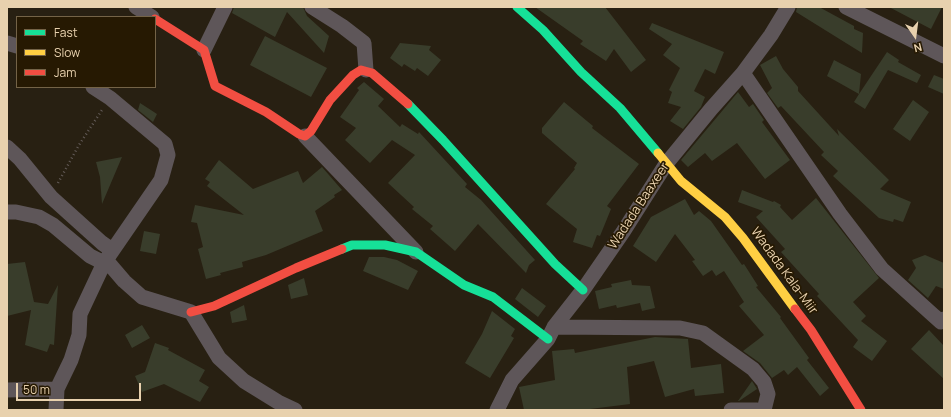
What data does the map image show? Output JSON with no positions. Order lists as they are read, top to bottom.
{
  "streets": {
    "street": ["Wadada Baaxeer", "Wadada Kala-Miir"]
  },
  "crossings": [
    ["Wadada Baaxeer", "Wadada Kala-Miir"]
  ],
  "legend": ["Fast", "Slow", "Jam"],
  "scale_bar": "50 m",
  "north": "bottom"
}
